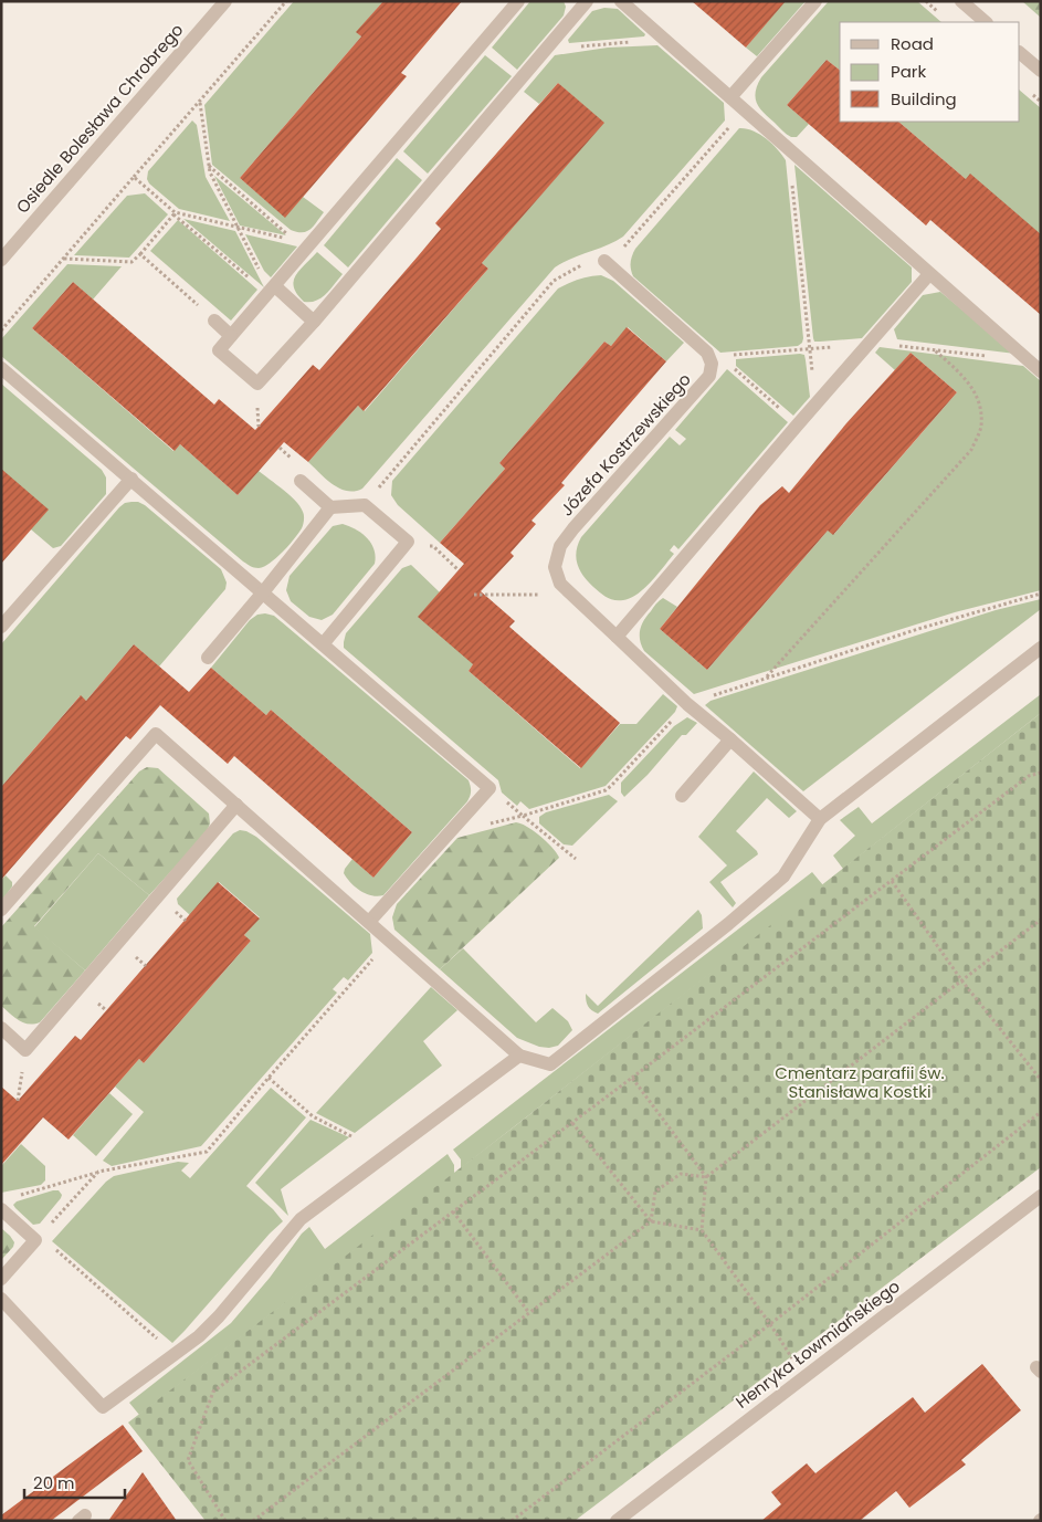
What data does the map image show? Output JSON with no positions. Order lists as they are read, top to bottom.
{
  "streets": {
    "street": ["Osiedle Bolesława Chrobrego", "Józefa Kostrzewskiego", "Henryka Łowmiańskiego"]
  },
  "parks": ["Cmentarz parafii św. Stanisława Kostki"],
  "legend": ["Road", "Park", "Building"],
  "scale_bar": "20 m"
}
